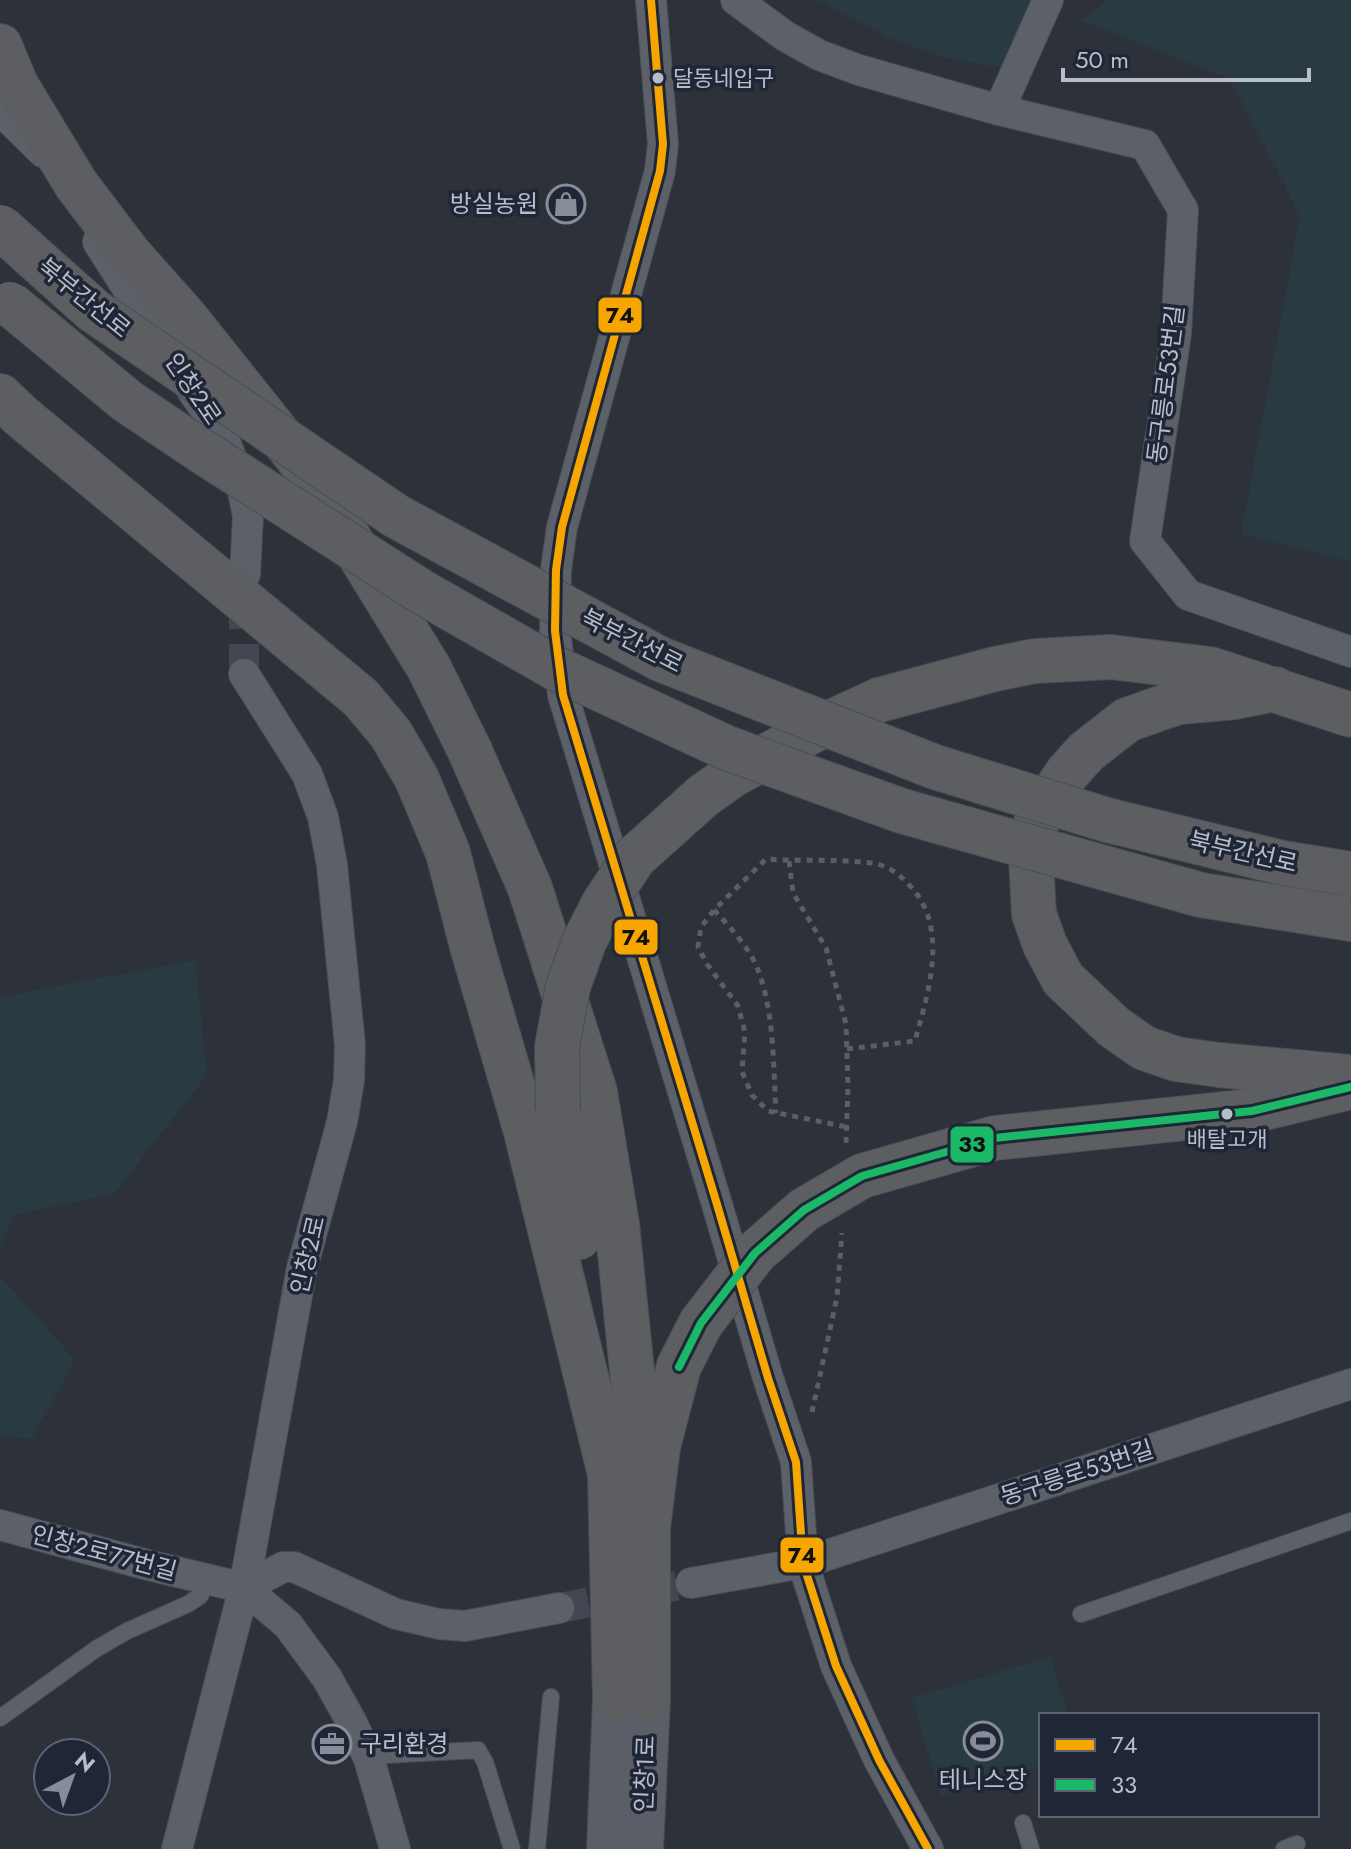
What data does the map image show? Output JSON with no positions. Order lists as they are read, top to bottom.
{
  "streets": {
    "highway": ["북부간선로"],
    "street": [
      "동구릉로53번길",
      "인창2로",
      "인창2로77번길",
      "인창1로"
    ]
  },
  "crossings": [
    ["인창2로", "인창2로77번길"]
  ],
  "places": {
    "other": ["달동네입구", "배탈고개"],
    "shop": ["방실농원"],
    "sports": ["테니스장"],
    "office": ["구리환경"]
  },
  "lines": ["transit line 74", "transit line 33"],
  "legend": ["74", "33"],
  "scale_bar": "50 m",
  "north": "top right"
}
